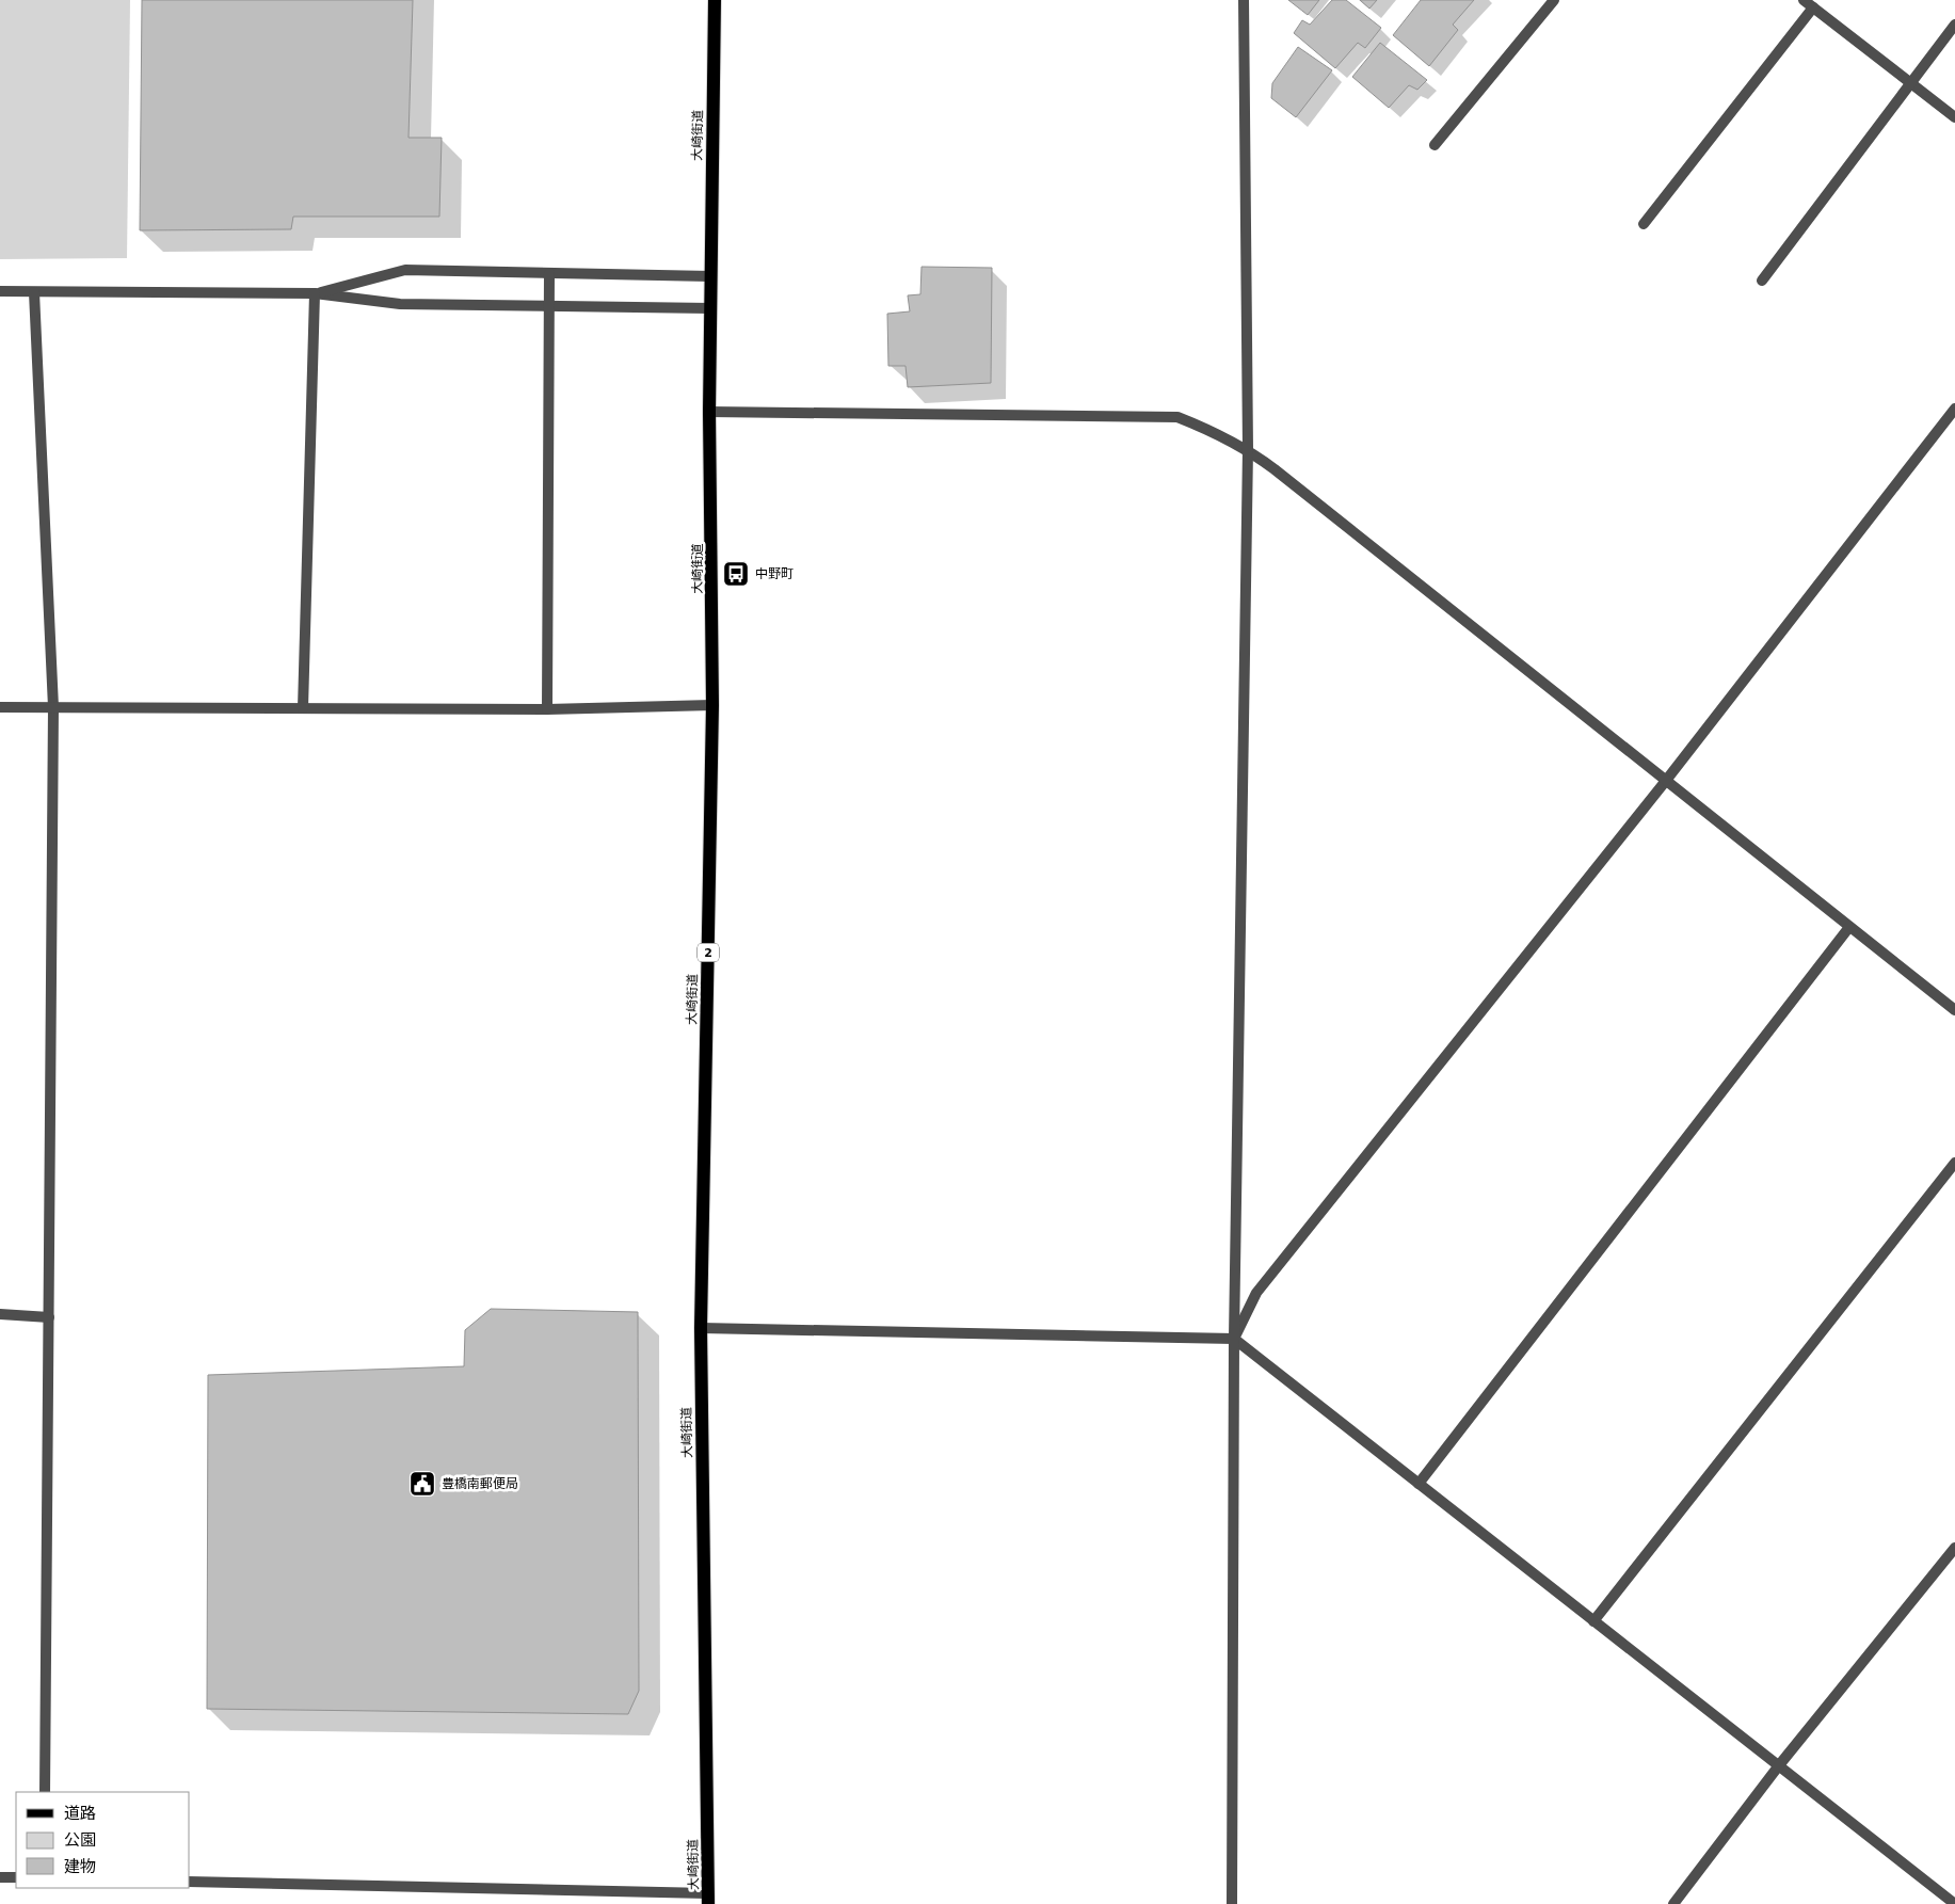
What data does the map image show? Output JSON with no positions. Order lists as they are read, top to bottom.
{
  "streets": {
    "main road": ["大崎街道", "2"]
  },
  "places": {
    "bus stop": ["中野町"],
    "public building": ["豊橋南郵便局"]
  },
  "legend": ["道路", "公園", "建物"]
}
